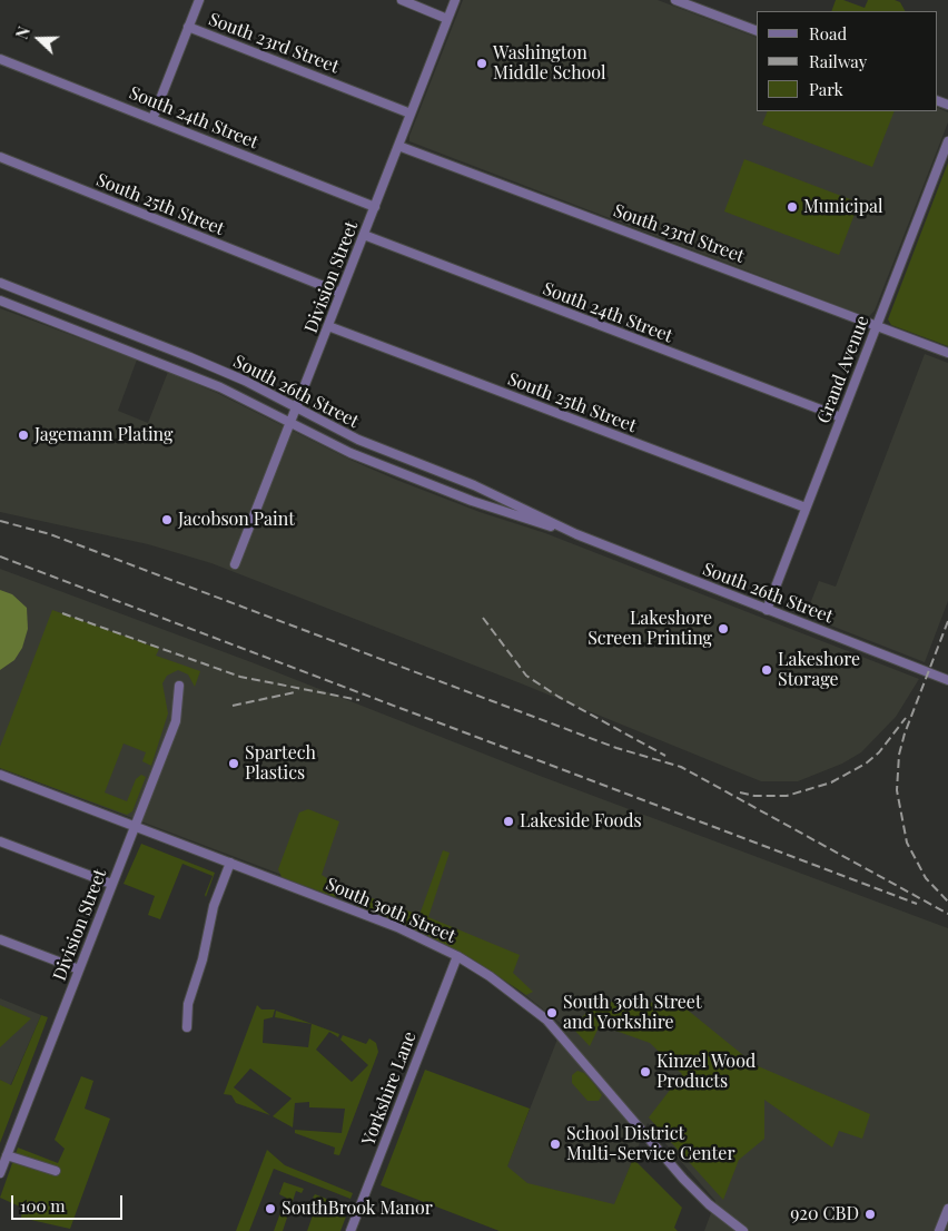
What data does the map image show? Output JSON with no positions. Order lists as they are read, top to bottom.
{
  "streets": {
    "street": [
      "South 23rd Street",
      "South 24th Street",
      "South 25th Street",
      "Division Street",
      "Grand Avenue",
      "South 26th Street",
      "South 30th Street",
      "Yorkshire Lane"
    ]
  },
  "crossings": [
    ["South 23rd Street", "Division Street"],
    ["South 23rd Street", "Grand Avenue"],
    ["South 24th Street", "Division Street"],
    ["South 24th Street", "Grand Avenue"],
    ["South 25th Street", "Division Street"],
    ["South 25th Street", "Grand Avenue"],
    ["Division Street", "South 26th Street"],
    ["Division Street", "South 30th Street"],
    ["Grand Avenue", "South 26th Street"],
    ["South 30th Street", "Yorkshire Lane"]
  ],
  "places": [
    "Washington Middle School",
    "Municipal",
    "Jagemann Plating",
    "Jacobson Paint",
    "Lakeshore Screen Printing",
    "Lakeshore Storage",
    "Spartech Plastics",
    "Lakeside Foods",
    "South 30th Street and Yorkshire",
    "Kinzel Wood Products",
    "School District Multi-Service Center",
    "SouthBrook Manor",
    "920 CBD"
  ],
  "legend": ["Road", "Railway", "Park"],
  "scale_bar": "100 m",
  "north": "left"
}
